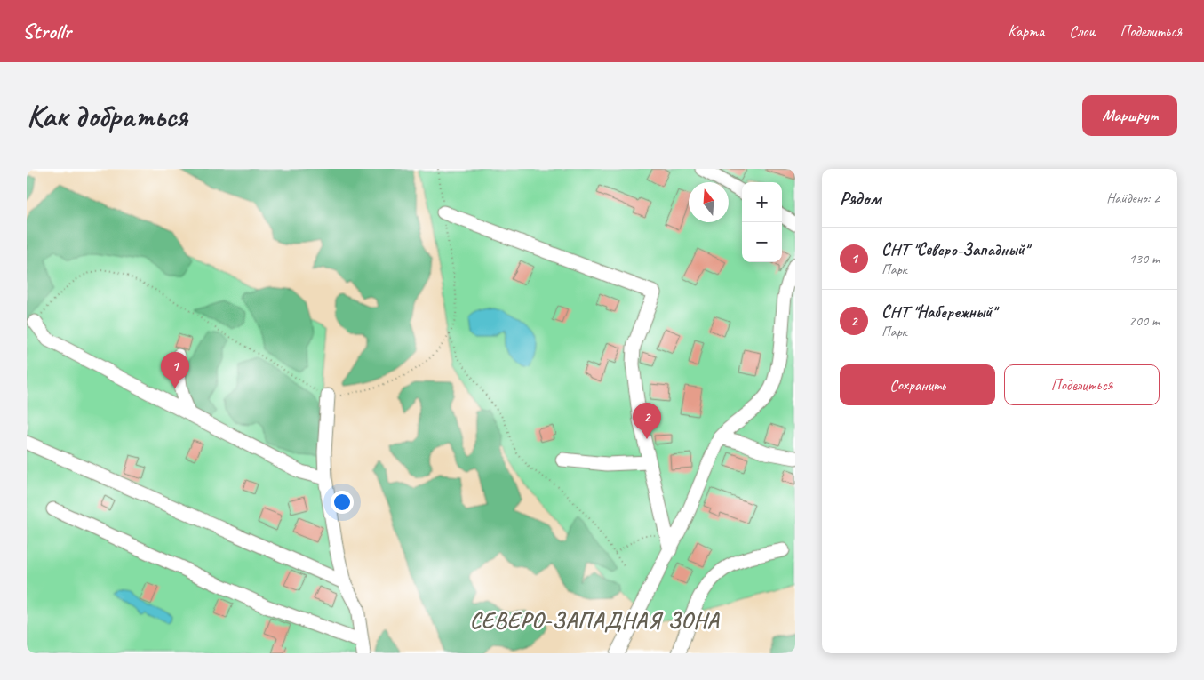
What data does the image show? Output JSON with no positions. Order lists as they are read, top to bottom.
{
  "districts": ["СЕВЕРО-ЗАПАДНАЯ ЗОНА"],
  "north": "top",
  "page": {
    "header": "Strollr",
    "nav": ["Карта", "Слои", "Поделиться"],
    "buttons": [
      "Маршрут",
      ["Сохранить", "Поделиться"]
    ],
    "title": "Как добраться",
    "heading": ["Рядом", "Найдено: 2"],
    "map_buttons": ["+", "−"],
    "list": [
      {
        "mark": "1",
        "name": "СНТ \"Северо-Западный\"",
        "note": "Парк",
        "value": "130 m"
      },
      {
        "mark": "2",
        "name": "СНТ \"Набережный\"",
        "note": "Парк",
        "value": "200 m"
      }
    ],
    "pins": ["1", "2"]
  }
}
